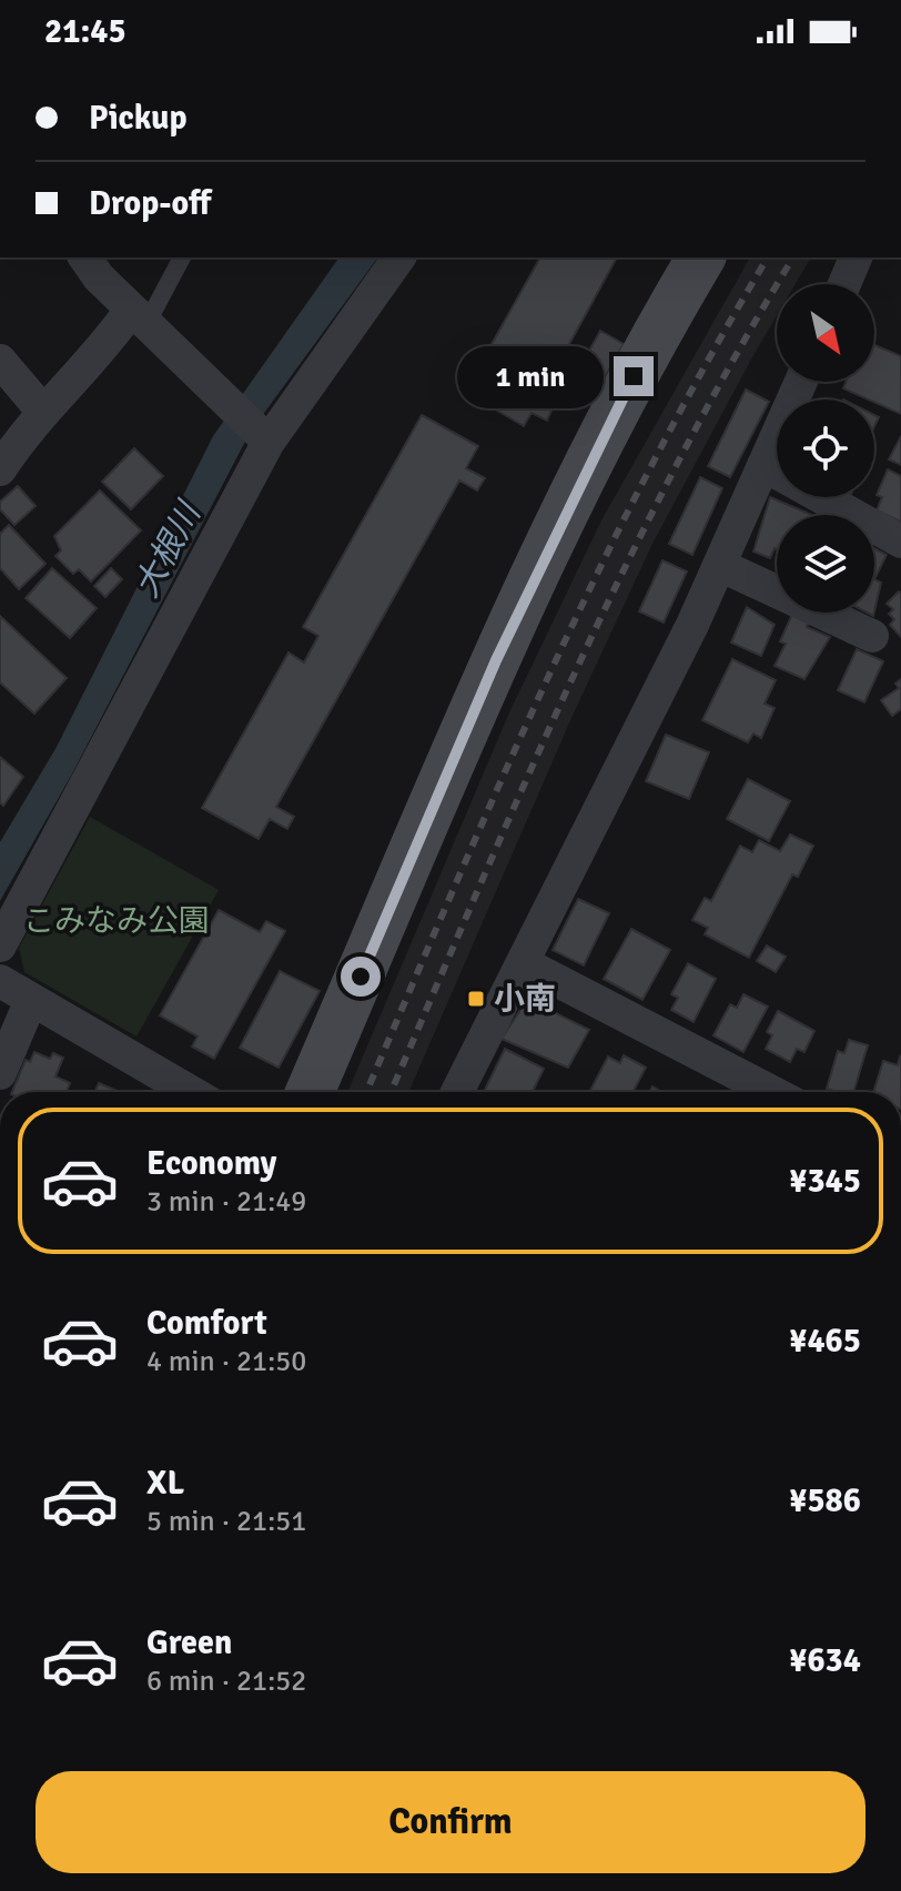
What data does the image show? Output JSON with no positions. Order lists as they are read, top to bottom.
{
  "water": ["大根川"],
  "parks": ["こみなみ公園"],
  "places": {
    "transit": ["小南"]
  },
  "north": "bottom right",
  "page": {
    "status": "21:45",
    "banner": ["Pickup", "Drop-off"],
    "bubble": "1 min",
    "list": [
      {
        "name": "Economy",
        "note": "3 min · 21:49",
        "value": "¥345"
      },
      {
        "name": "Comfort",
        "note": "4 min · 21:50",
        "value": "¥465"
      },
      {
        "name": "XL",
        "note": "5 min · 21:51",
        "value": "¥586"
      },
      {
        "name": "Green",
        "note": "6 min · 21:52",
        "value": "¥634"
      }
    ],
    "buttons": "Confirm"
  }
}
